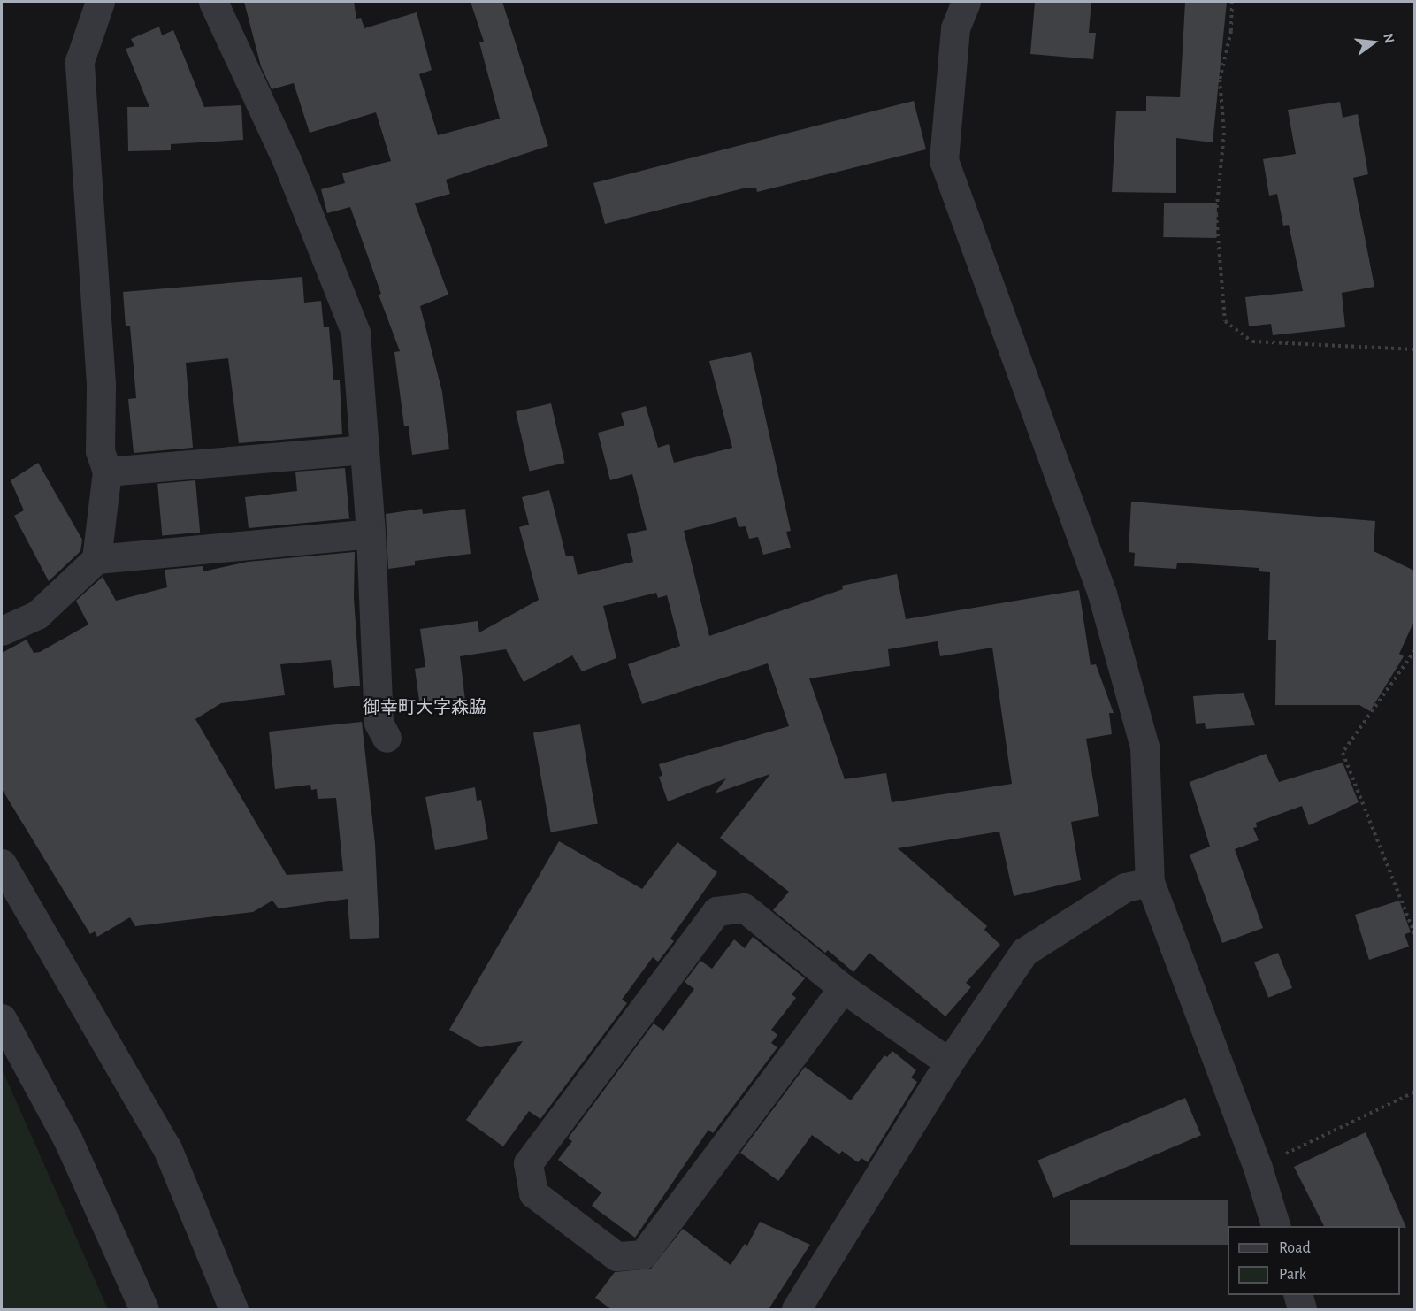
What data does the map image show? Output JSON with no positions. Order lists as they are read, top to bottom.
{
  "districts": ["御幸町大字森脇"],
  "legend": ["Road", "Park"],
  "north": "right"
}
